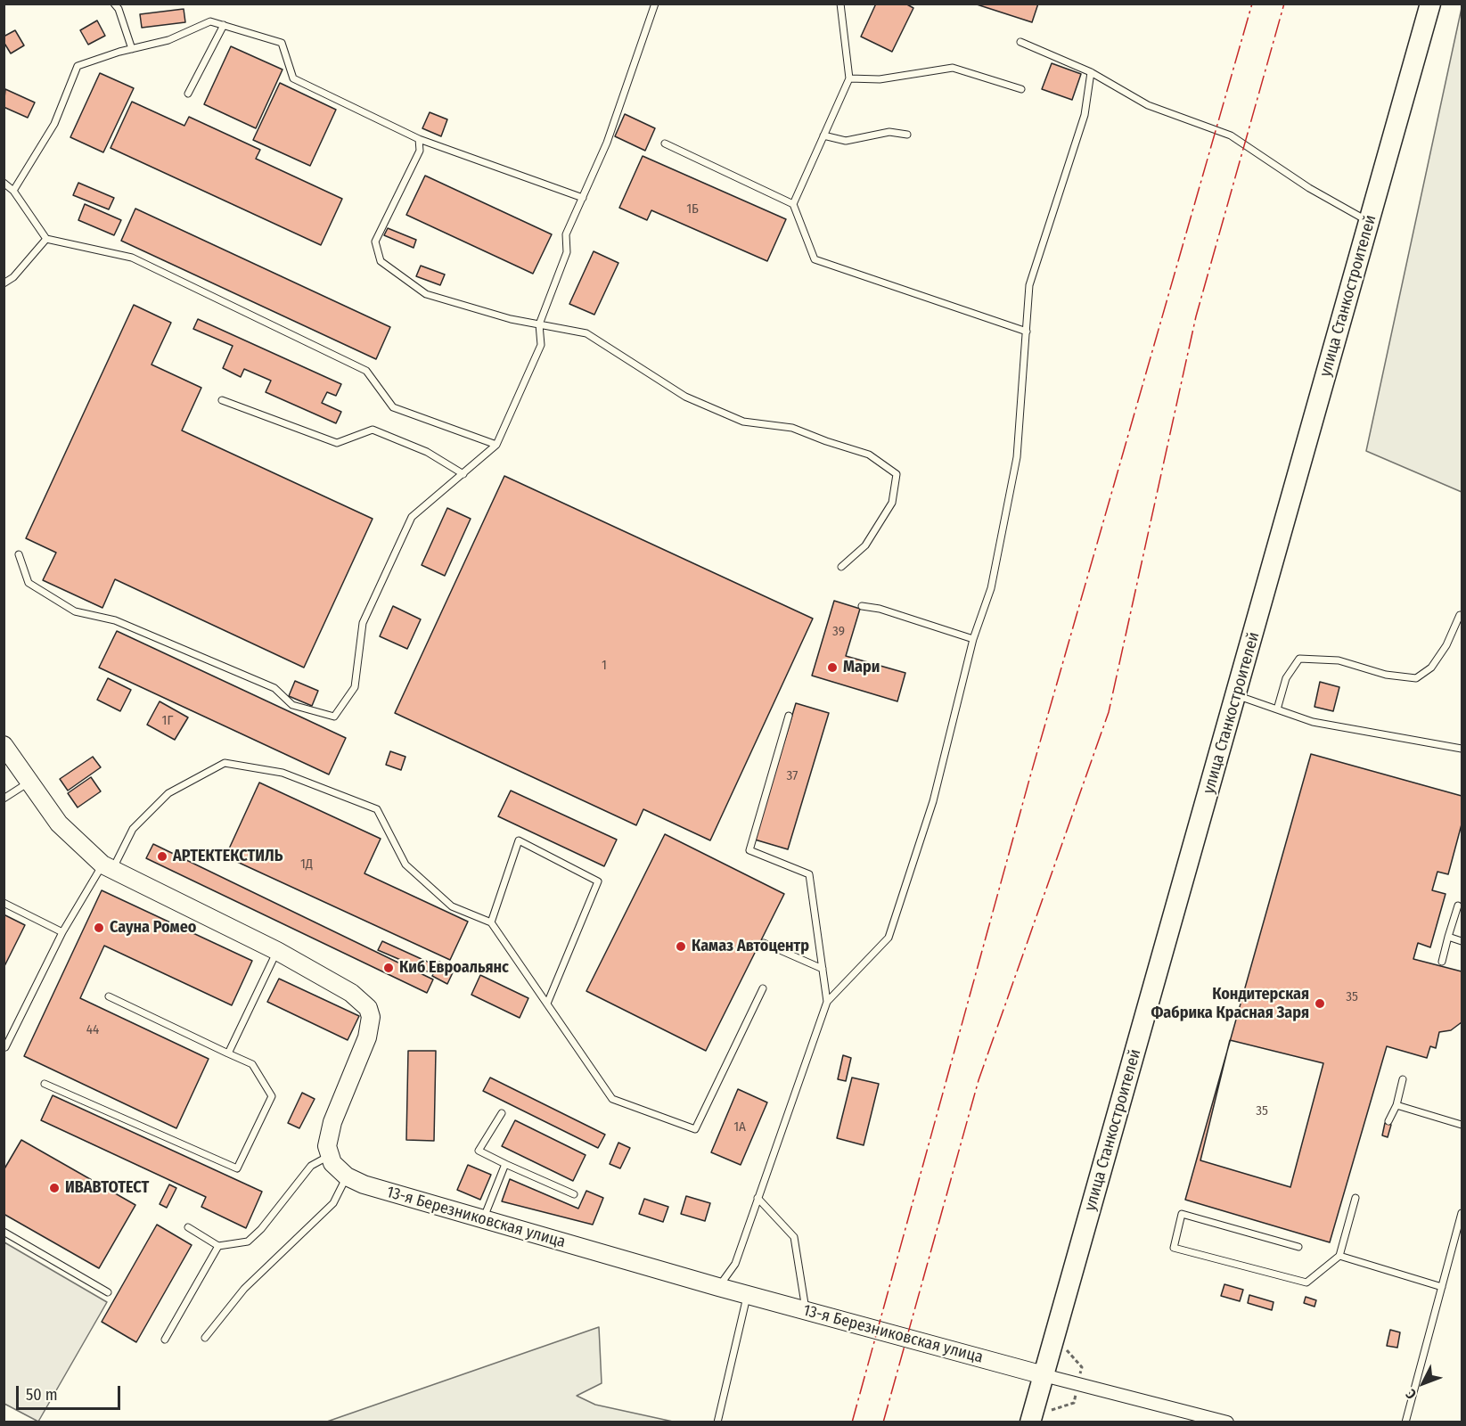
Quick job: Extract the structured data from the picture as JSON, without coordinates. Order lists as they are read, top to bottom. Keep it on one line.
{"streets":{"main road":["улица Станкостроителей"],"street":["13-я Березниковская улица"]},"crossings":[["улица Станкостроителей","13-я Березниковская улица"]],"places":["Мари","АРТЕКТЕКСТИЛЬ","Сауна Ромео","Камаз Автоцентр","Киб Евроальянс","Кондитерская Фабрика Красная Заря","ИВАВТОТЕСТ"],"house_numbers":["1Б","39","1","1Г","37","1Д","35","44","35","1А"],"scale_bar":"50 m","north":"bottom left"}
